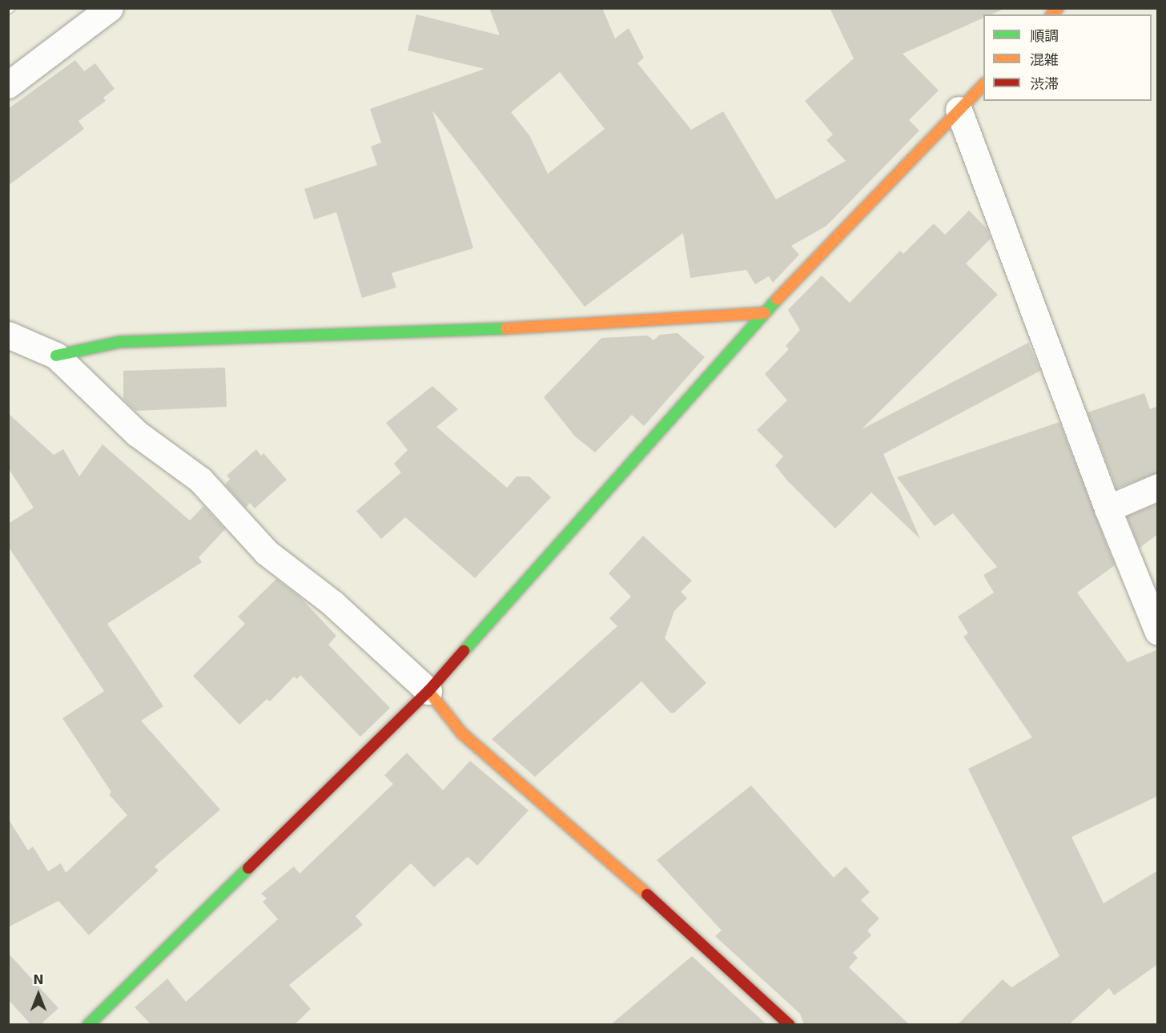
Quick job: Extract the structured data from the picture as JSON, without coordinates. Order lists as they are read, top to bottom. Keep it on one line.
{"legend":["順調","混雑","渋滞"],"north":"top"}
